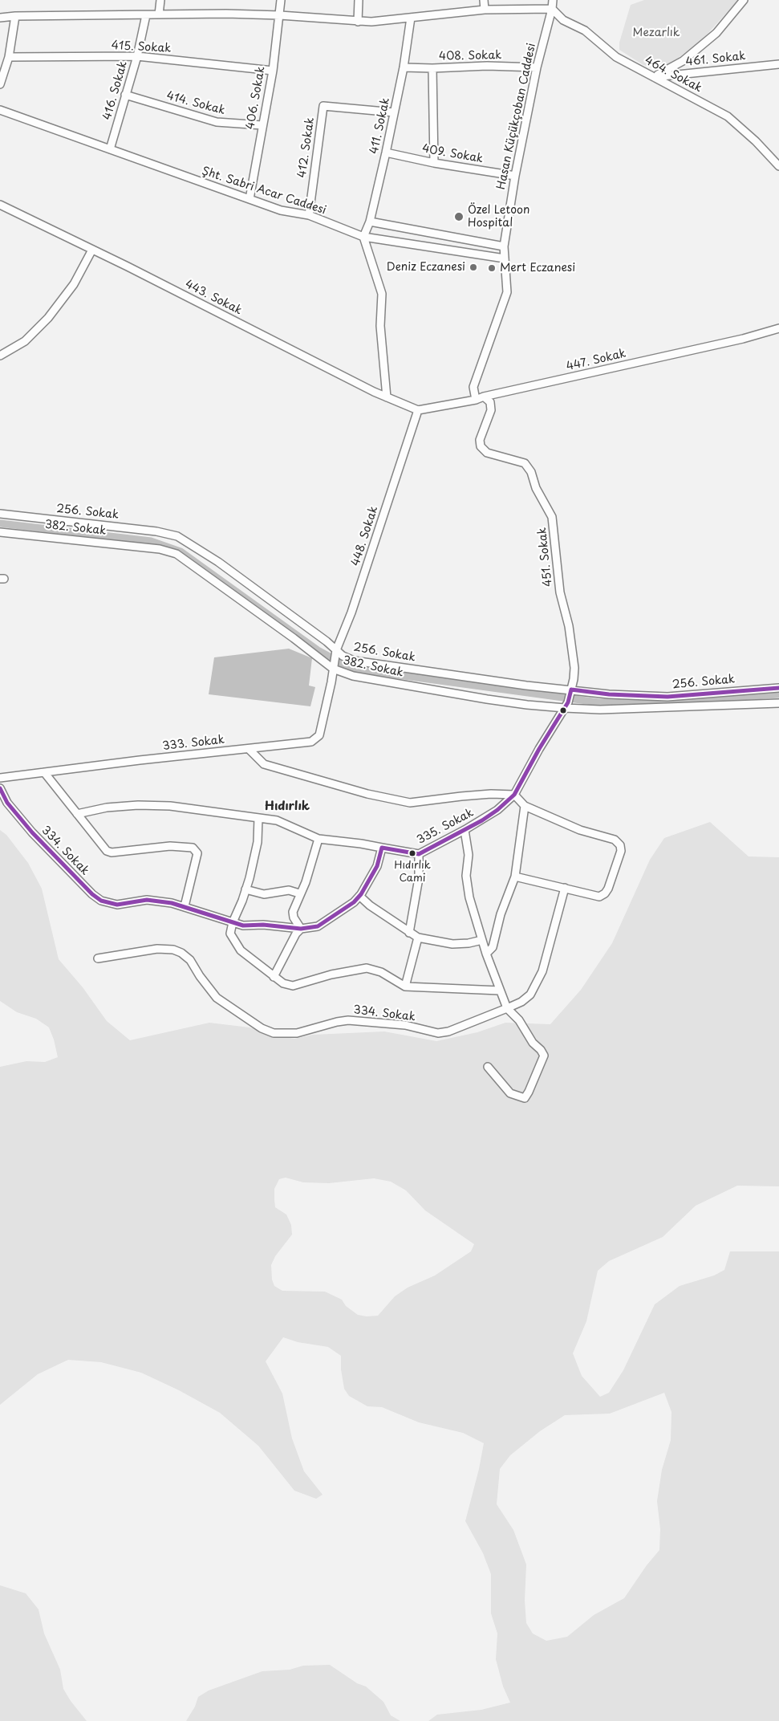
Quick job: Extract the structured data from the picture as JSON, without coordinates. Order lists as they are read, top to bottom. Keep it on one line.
{"streets":{"street":["415. Sokak","408. Sokak","461. Sokak","464. Sokak","416. Sokak","406. Sokak","414. Sokak","Hasan Küçükçoban Caddesi","411. Sokak","412. Sokak","409. Sokak","Şht. Sabri Acar Caddesi","443. Sokak","447. Sokak","256. Sokak","382. Sokak","448. Sokak","451. Sokak","333. Sokak","335. Sokak","334. Sokak"]},"crossings":[["415. Sokak","416. Sokak"],["415. Sokak","406. Sokak"],["408. Sokak","Hasan Küçükçoban Caddesi"],["408. Sokak","411. Sokak"],["461. Sokak","464. Sokak"],["464. Sokak","Hasan Küçükçoban Caddesi"],["416. Sokak","414. Sokak"],["416. Sokak","Şht. Sabri Acar Caddesi"],["406. Sokak","414. Sokak"],["406. Sokak","Şht. Sabri Acar Caddesi"],["Hasan Küçükçoban Caddesi","409. Sokak"],["Hasan Küçükçoban Caddesi","Şht. Sabri Acar Caddesi"],["Hasan Küçükçoban Caddesi","447. Sokak"],["411. Sokak","412. Sokak"],["411. Sokak","409. Sokak"],["411. Sokak","Şht. Sabri Acar Caddesi"],["412. Sokak","Şht. Sabri Acar Caddesi"],["443. Sokak","447. Sokak"],["443. Sokak","448. Sokak"],["447. Sokak","448. Sokak"],["447. Sokak","451. Sokak"],["256. Sokak","448. Sokak"],["256. Sokak","451. Sokak"],["382. Sokak","448. Sokak"],["382. Sokak","451. Sokak"],["382. Sokak","333. Sokak"],["382. Sokak","335. Sokak"],["448. Sokak","333. Sokak"],["451. Sokak","335. Sokak"]],"districts":["Hıdırlık"],"parks":["Mezarlık"],"places":["Özel Letoon Hospital","Deniz Eczanesi","Mert Eczanesi","Hıdırlık Cami"]}
